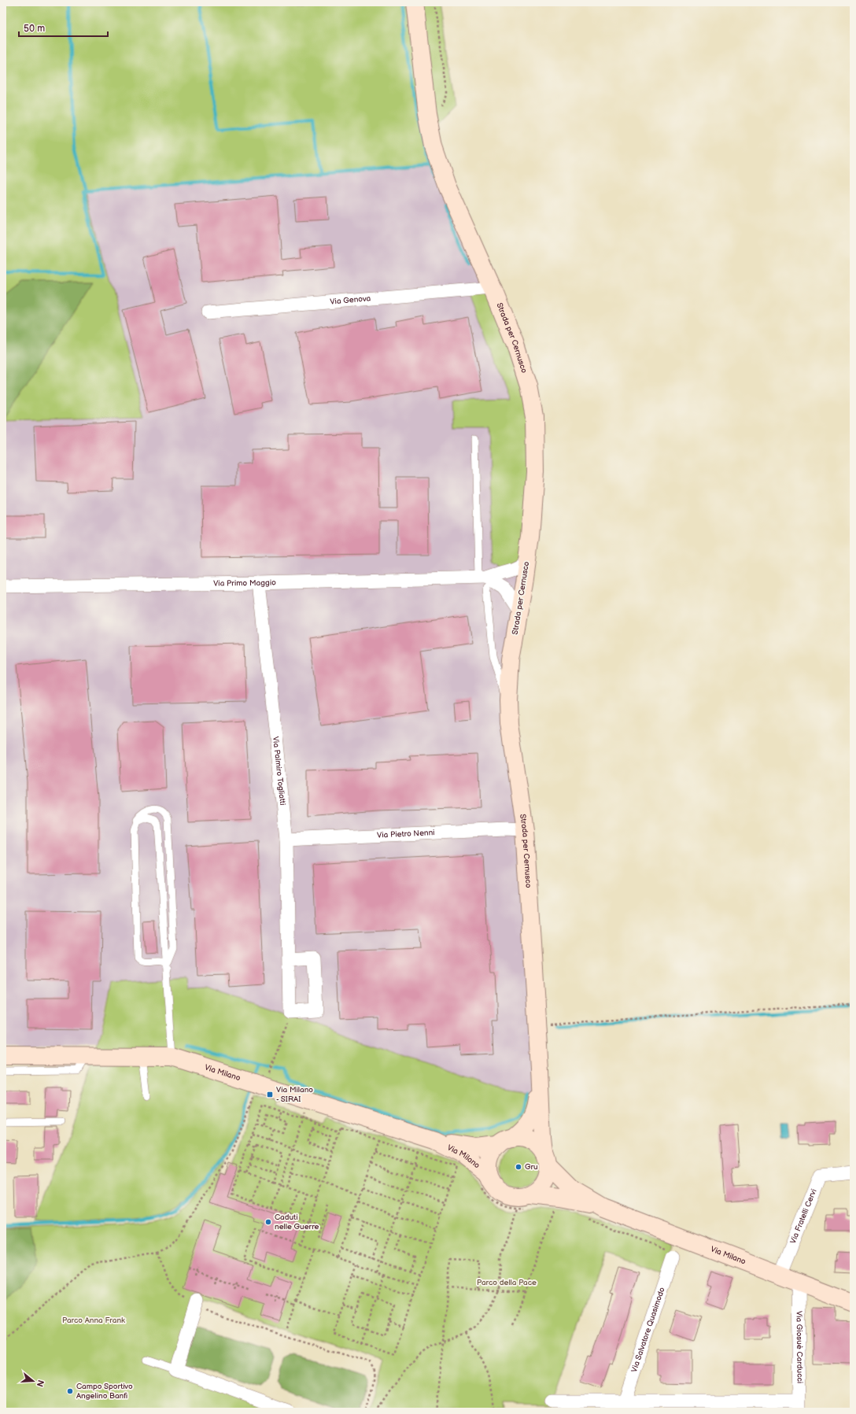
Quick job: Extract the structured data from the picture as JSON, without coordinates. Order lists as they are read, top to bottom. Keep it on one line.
{"streets":{"street":["Via Genova","Strada per Cernusco","Via Primo Maggio","Via Palmiro Togliatti","Via Pietro Nenni","Via Milano","Via Fratelli Cervi","Via Salvatore Quasimodo","Via Giosuè Carducci"]},"crossings":[["Via Genova","Strada per Cernusco"],["Strada per Cernusco","Via Primo Maggio"],["Strada per Cernusco","Via Pietro Nenni"],["Strada per Cernusco","Via Milano"],["Via Primo Maggio","Via Palmiro Togliatti"],["Via Palmiro Togliatti","Via Pietro Nenni"],["Via Milano","Via Fratelli Cervi"],["Via Milano","Via Giosuè Carducci"]],"parks":["Parco della Pace","Parco Anna Frank"],"places":{"transit":["Via Milano - SIRAI"],"other":["Gru","Caduti nelle Guerre","Campo Sportivo Angelino Banfi"]},"scale_bar":"50 m","north":"right"}
